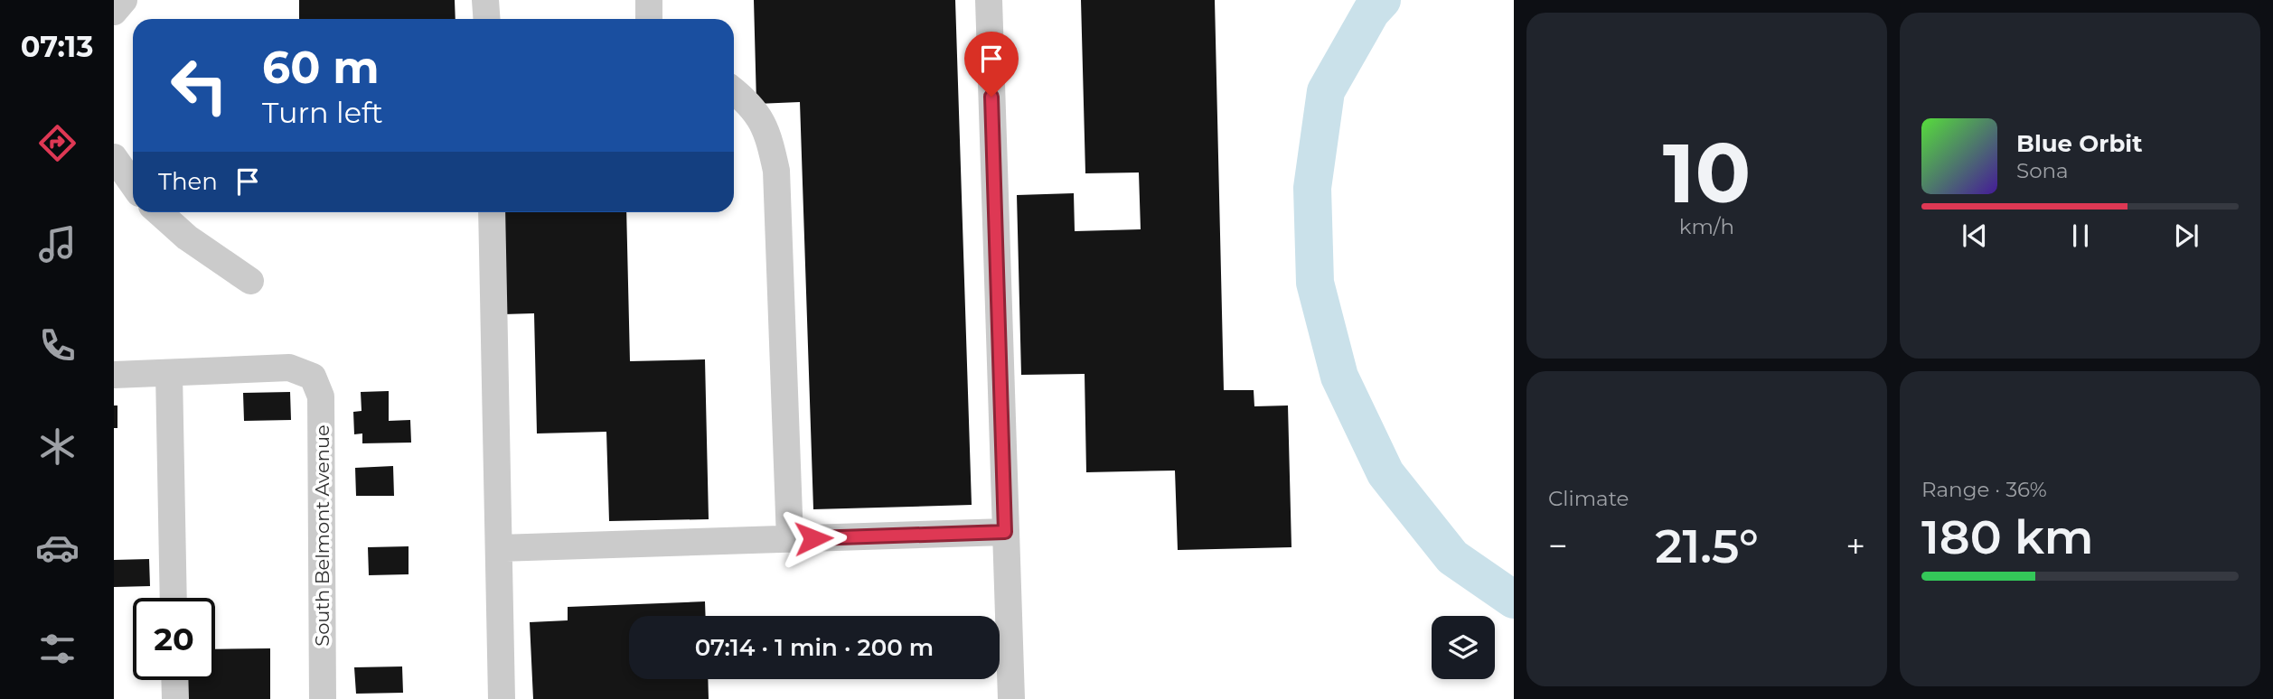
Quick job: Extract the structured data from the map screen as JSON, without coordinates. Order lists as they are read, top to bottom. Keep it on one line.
{"streets":{"street":["South Belmont Avenue"]},"page":{"tabs":"07:13","tile":[["10","km/h"],"Climate",["Range · 36%","180 km"]],"turn":["60 m","Turn left"],"song":["Blue Orbit","Sona"],"then":"Then","heat":["−","21.5°","+"],"limit":"20","trip":"07:14 · 1 min · 200 m"}}
